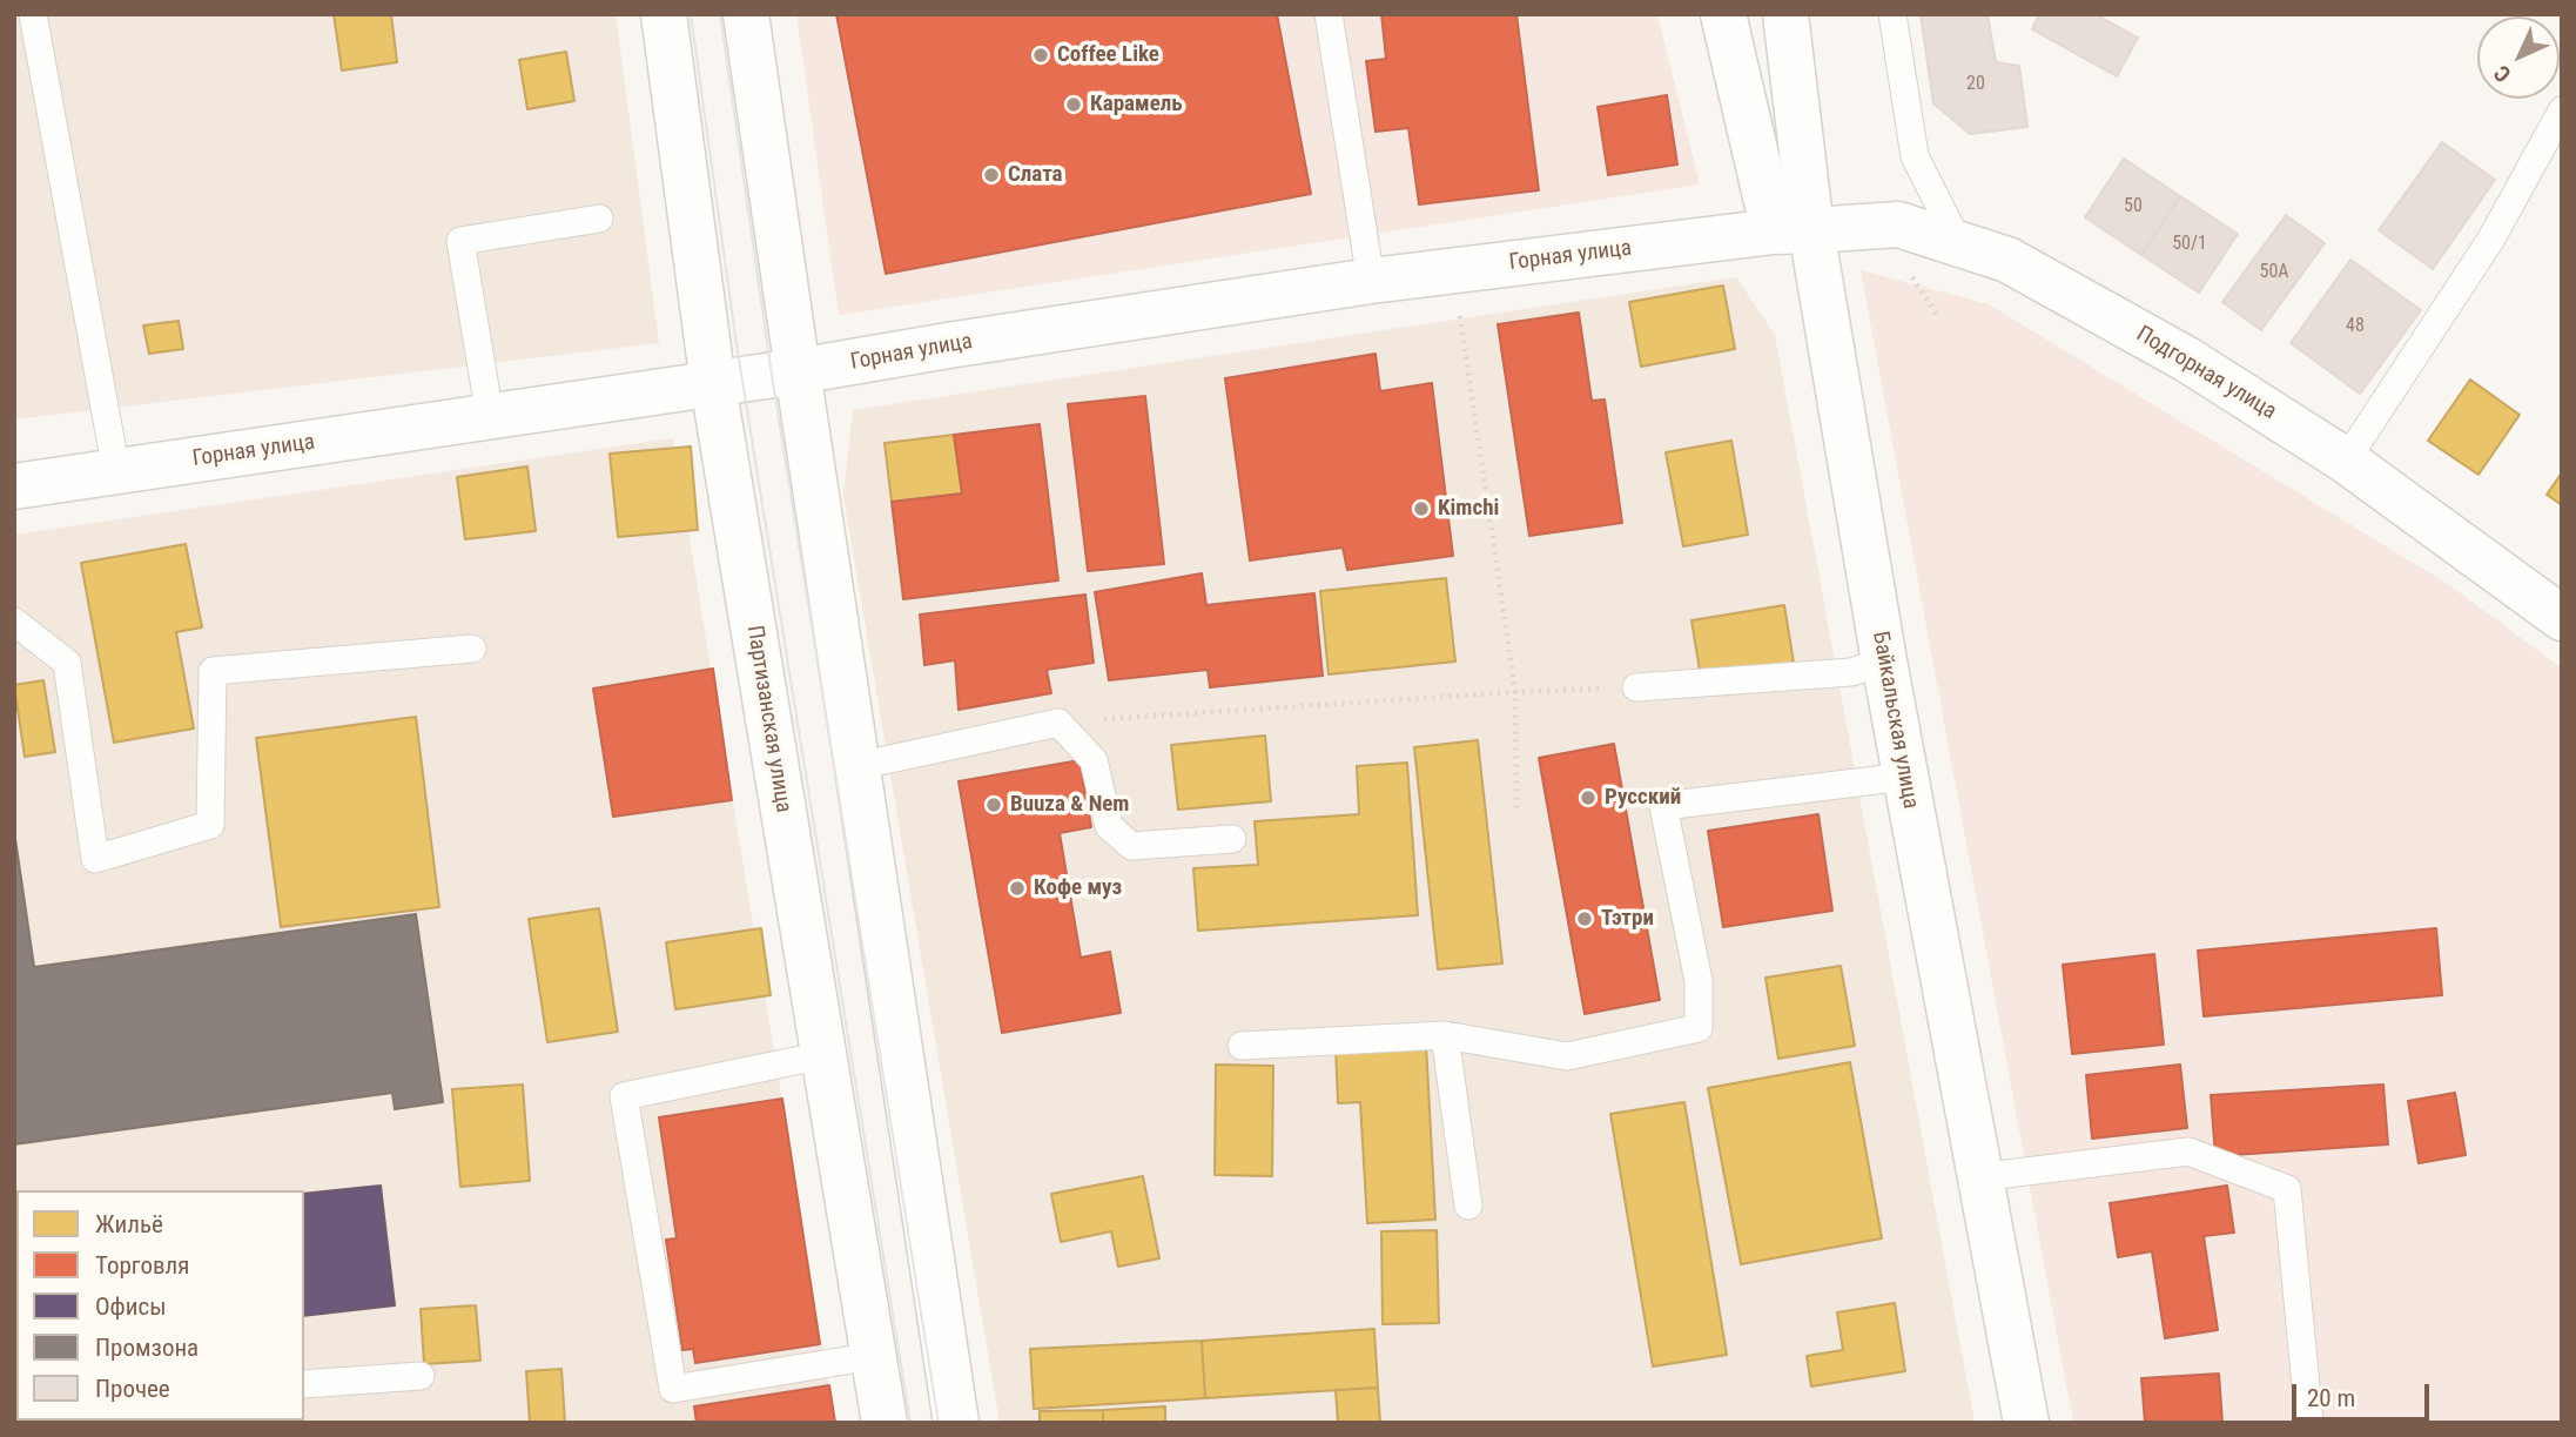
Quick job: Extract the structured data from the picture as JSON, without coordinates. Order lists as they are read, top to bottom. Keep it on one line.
{"streets":{"street":["Горная улица","Подгорная улица","Партизанская улица","Байкальская улица"]},"crossings":[["Горная улица","Подгорная улица"],["Горная улица","Партизанская улица"],["Горная улица","Байкальская улица"],["Подгорная улица","Байкальская улица"]],"places":["Coffee Like","Карамель","Слата","Kimchi","Русский","Buuza & Nem","Кофе муз","Тэтри"],"house_numbers":["20","50","50/1","50А","48"],"legend":["Жильё","Торговля","Офисы","Промзона","Прочее"],"scale_bar":"20 m","north":"bottom left"}
